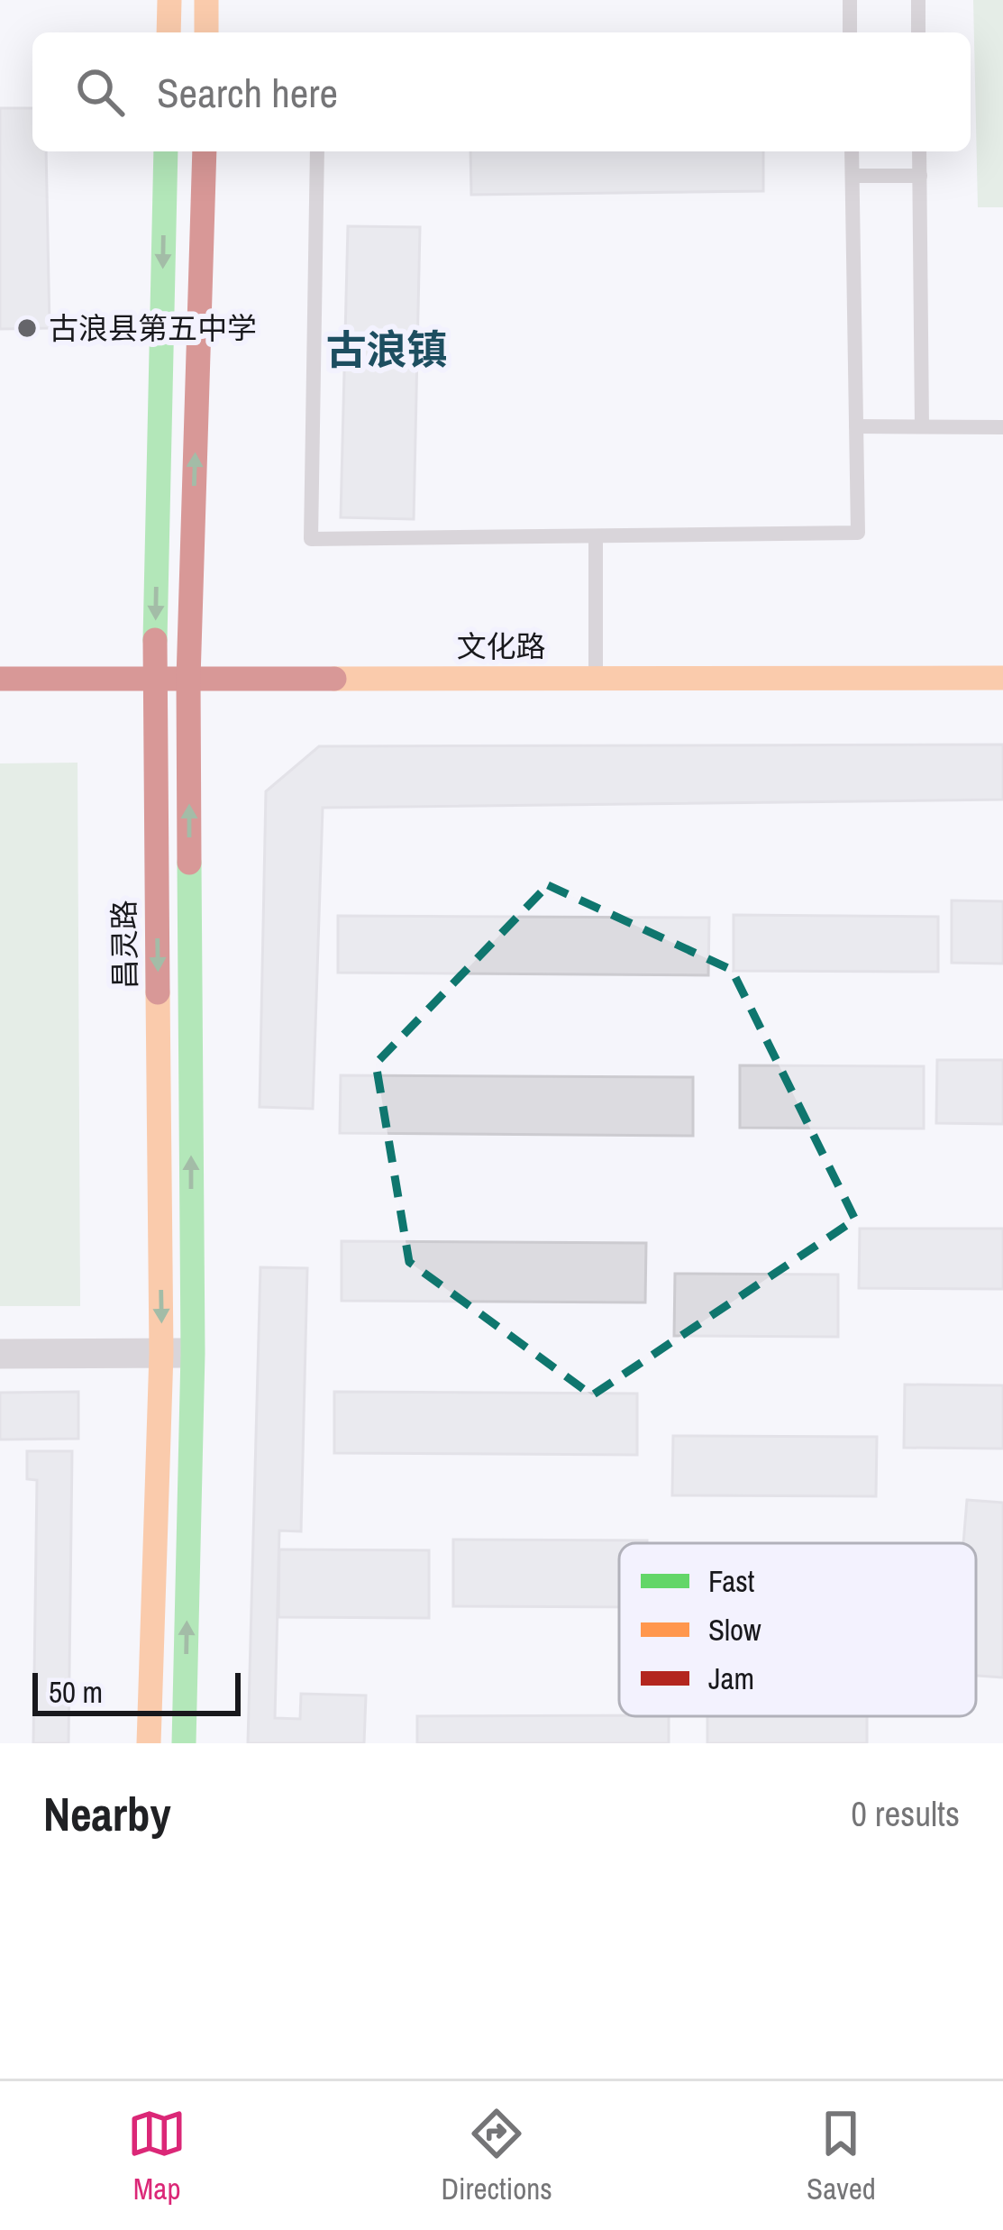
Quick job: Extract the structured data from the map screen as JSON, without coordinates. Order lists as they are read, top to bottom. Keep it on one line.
{"streets":{"main road":["文化路","昌灵路"]},"crossings":[["文化路","昌灵路"]],"districts":["古浪镇"],"places":["古浪县第五中学"],"legend":["Fast","Slow","Jam"],"scale_bar":"50 m","page":{"search":"Search here","scale":"50 m","heading":["Nearby","0 results"],"nav":["Map","Directions","Saved"]}}
